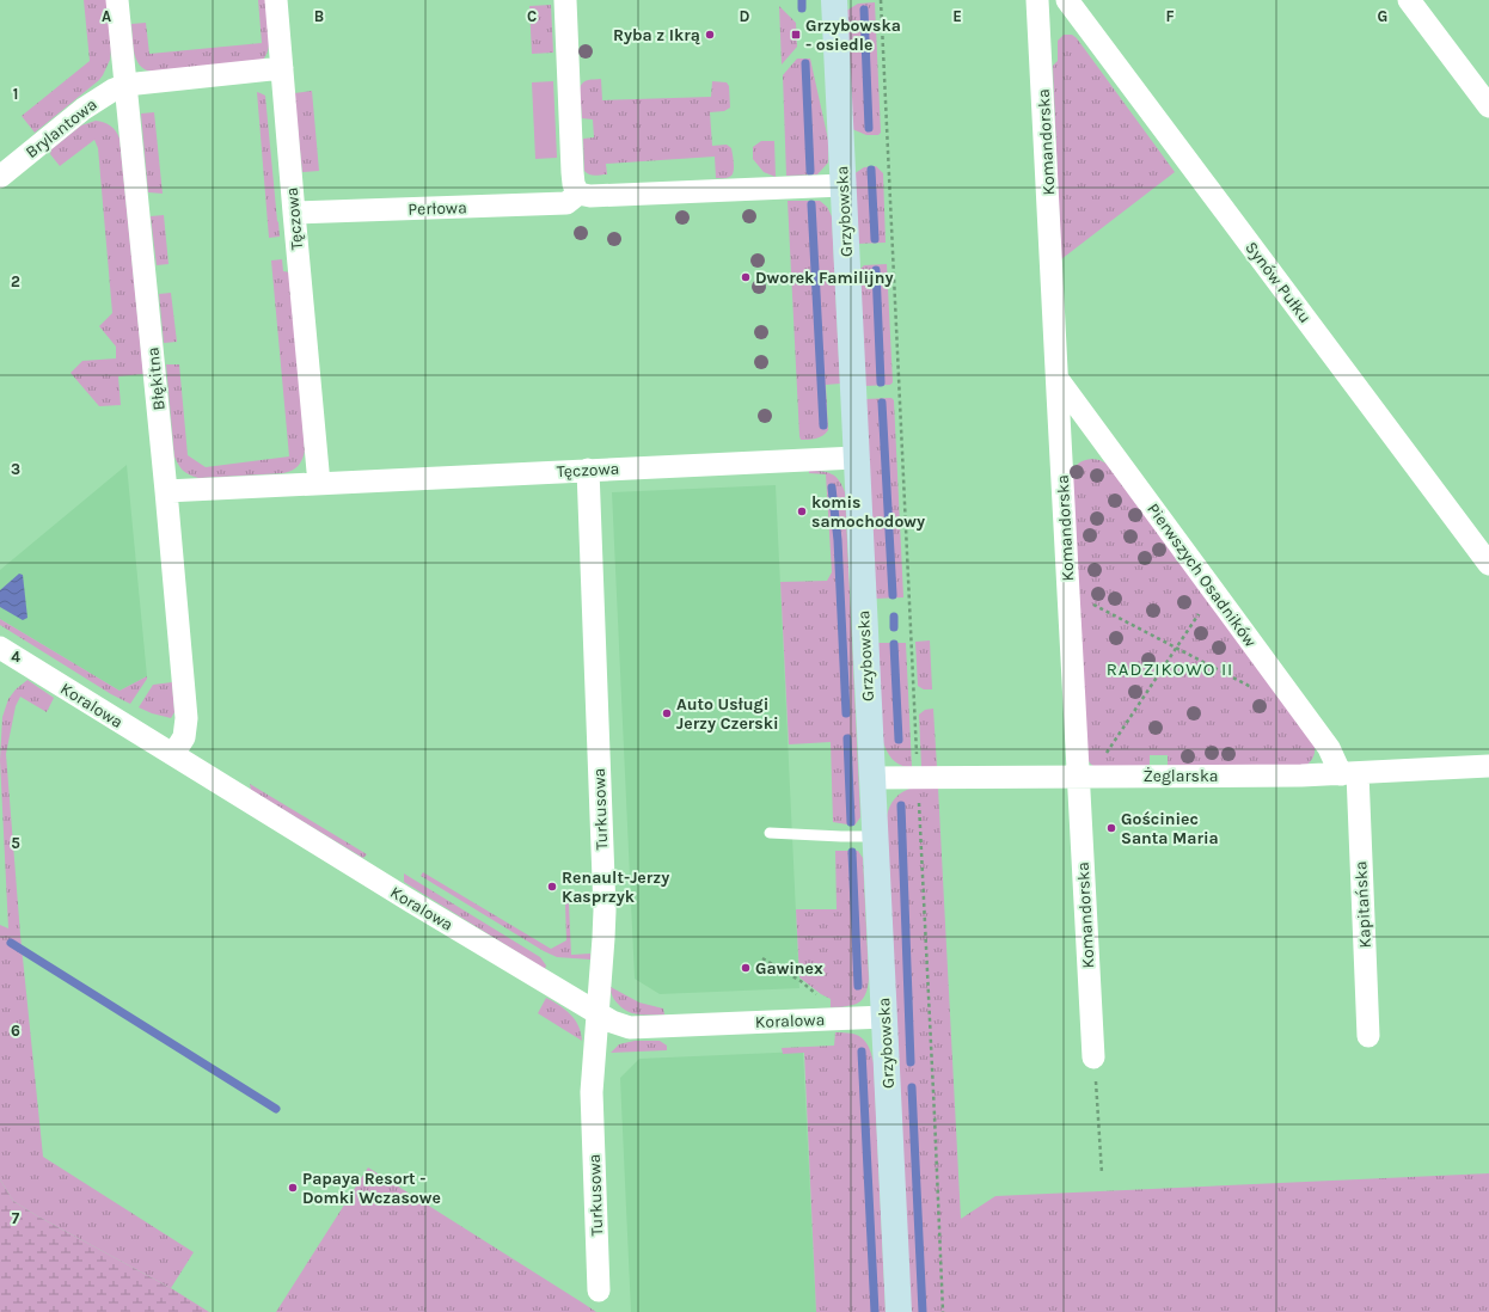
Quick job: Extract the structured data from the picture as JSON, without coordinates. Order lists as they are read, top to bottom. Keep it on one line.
{"streets":{"street":["Brylantowa","Komandorska","Perłowa","Grzybowska","Tęczowa","Synów Pułku","Błękitna","Pierwszych Osadników","Koralowa","Żeglarska","Turkusowa","Kapitańska"]},"crossings":[["Brylantowa","Błękitna"],["Komandorska","Pierwszych Osadników"],["Komandorska","Żeglarska"],["Perłowa","Tęczowa"],["Grzybowska","Tęczowa"],["Grzybowska","Koralowa"],["Grzybowska","Żeglarska"],["Tęczowa","Błękitna"],["Tęczowa","Turkusowa"],["Błękitna","Koralowa"],["Pierwszych Osadników","Żeglarska"],["Pierwszych Osadników","Kapitańska"],["Koralowa","Turkusowa"],["Żeglarska","Kapitańska"]],"districts":["RADZIKOWO II"],"places":{"other":["Ryba z Ikrą","Dworek Familijny","komis samochodowy","Auto Usługi Jerzy Czerski","Gościniec Santa Maria","Renault-Jerzy Kasprzyk","Gawinex","Papaya Resort - Domki Wczasowe"],"transit":["Grzybowska - osiedle"]},"grid":{"columns":["A","B","C","D","E","F","G"],"rows":["1","2","3","4","5","6","7"]}}
